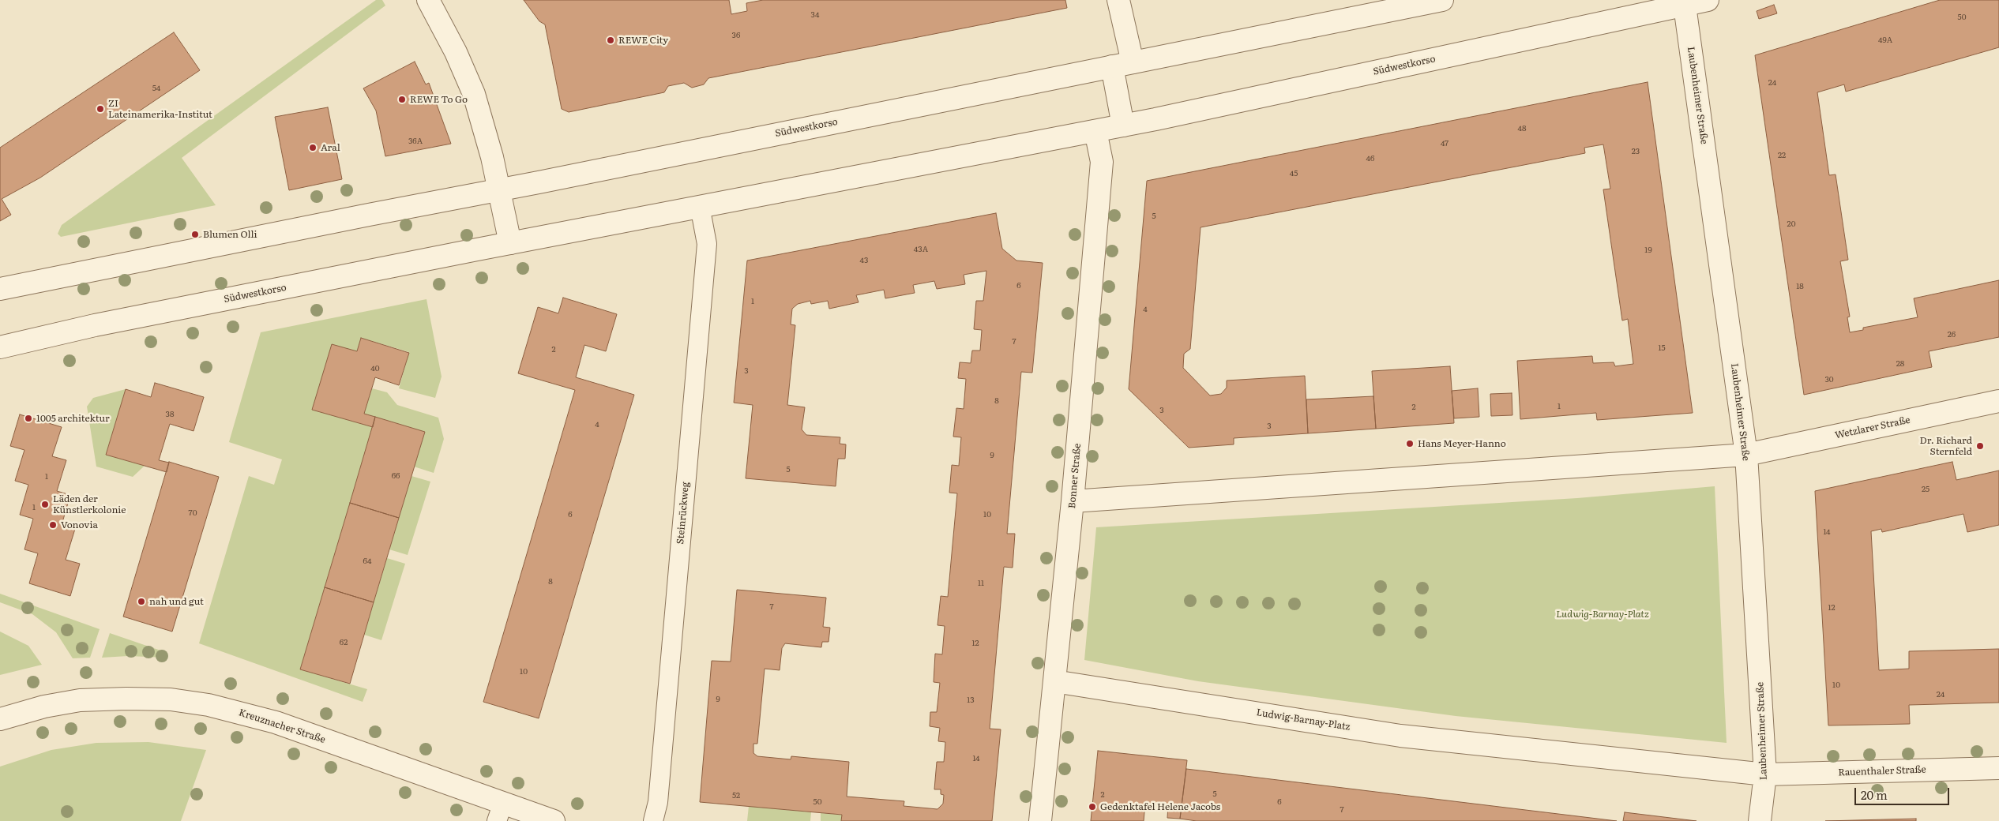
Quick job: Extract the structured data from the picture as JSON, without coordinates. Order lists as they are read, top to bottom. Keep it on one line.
{"streets":{"street":["Südwestkorso","Laubenheimer Straße","Wetzlarer Straße","Bonner Straße","Ludwig-Barnay-Platz","Kreuznacher Straße","Rauenthaler Straße"],"lane":["Steinrückweg"]},"crossings":[["Südwestkorso","Laubenheimer Straße"],["Südwestkorso","Bonner Straße"],["Südwestkorso","Steinrückweg"],["Laubenheimer Straße","Wetzlarer Straße"],["Laubenheimer Straße","Ludwig-Barnay-Platz"],["Laubenheimer Straße","Rauenthaler Straße"],["Bonner Straße","Ludwig-Barnay-Platz"],["Ludwig-Barnay-Platz","Rauenthaler Straße"]],"parks":["Ludwig-Barnay-Platz"],"places":["REWE City","REWE To Go","ZI Lateinamerika-Institut","Aral","Blumen Olli","1005 architektur","Hans Meyer-Hanno","Dr. Richard Sternfeld","Läden der Künstlerkolonie","Vonovia","nah und gut","Gedenktafel Helene Jacobs"],"house_numbers":["34","50","36","49A","24","54","48","36A","47","23","22","46","45","5","20","43A","19","43","6","18","1","4","26","7","15","2","28","40","3","30","8","1","2","3","38","4","3","9","5","66","1","25","1","70","6","10","14","64","8","11","7","12","62","12","10","10","24","9","13","14","5","2","52","50","6","7"],"scale_bar":"20 m"}
